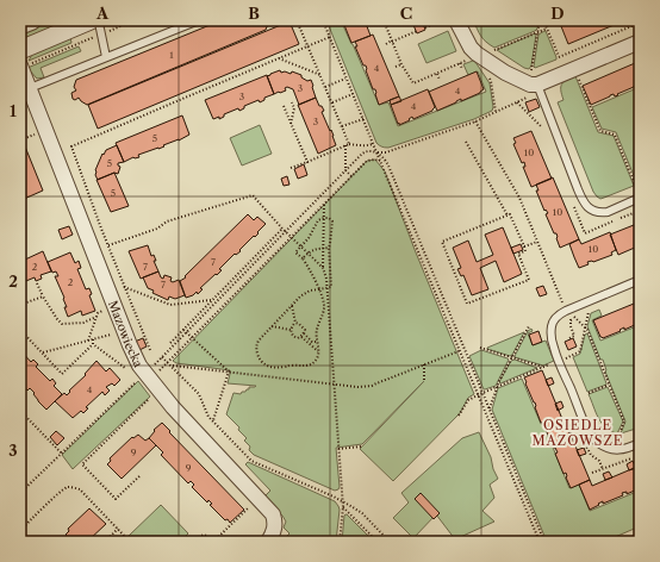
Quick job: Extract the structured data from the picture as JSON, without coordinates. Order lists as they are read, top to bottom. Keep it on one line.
{"streets":{"street":["Mazowiecka"]},"districts":["OSIEDLE MAZOWSZE"],"house_numbers":["1","4","3","4","3","4","3","5","10","5","5","10","10","7","2","7","2","7","4","9","9"],"grid":{"columns":["A","B","C","D"],"rows":["1","2","3"]}}
